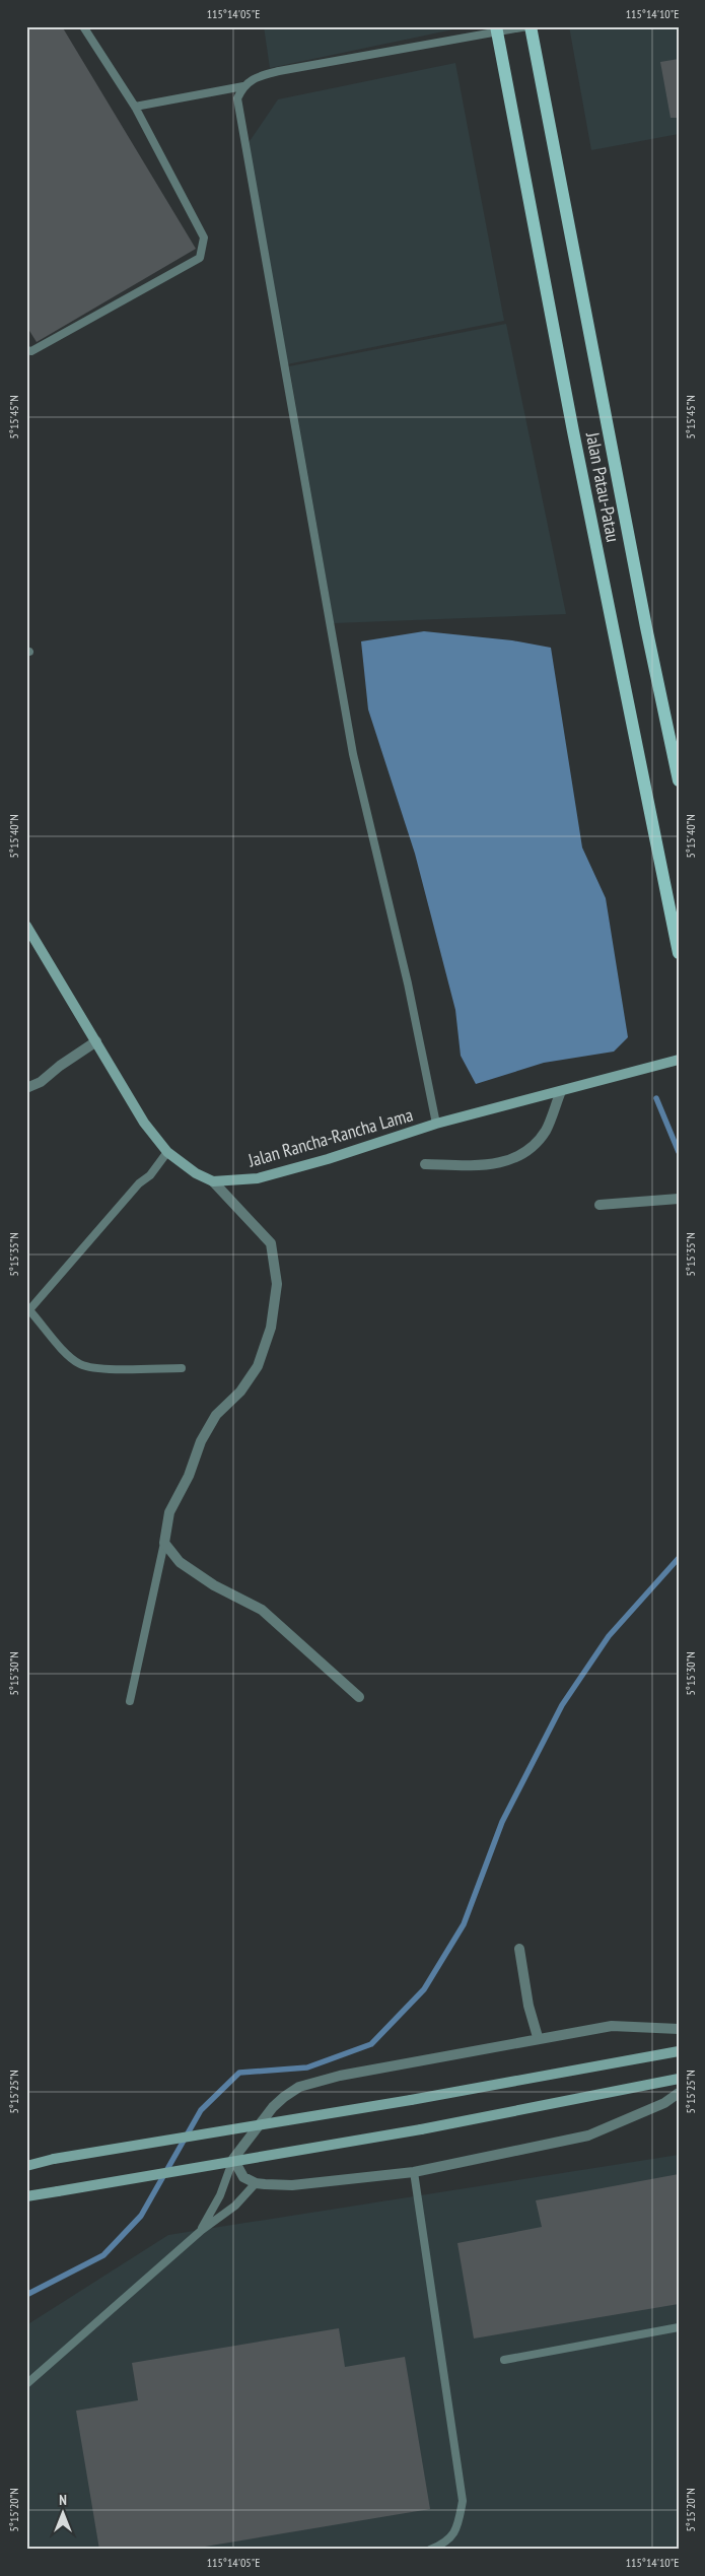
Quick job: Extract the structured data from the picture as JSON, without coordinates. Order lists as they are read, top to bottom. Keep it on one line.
{"streets":{"main road":["Jalan Patau-Patau"],"street":["Jalan Rancha-Rancha Lama"]},"north":"top","coordinates":["115°14'05\"E","115°14'10\"E","5°15'45\"N","5°15'40\"N","5°15'35\"N","5°15'30\"N","5°15'25\"N","5°15'20\"N"]}
